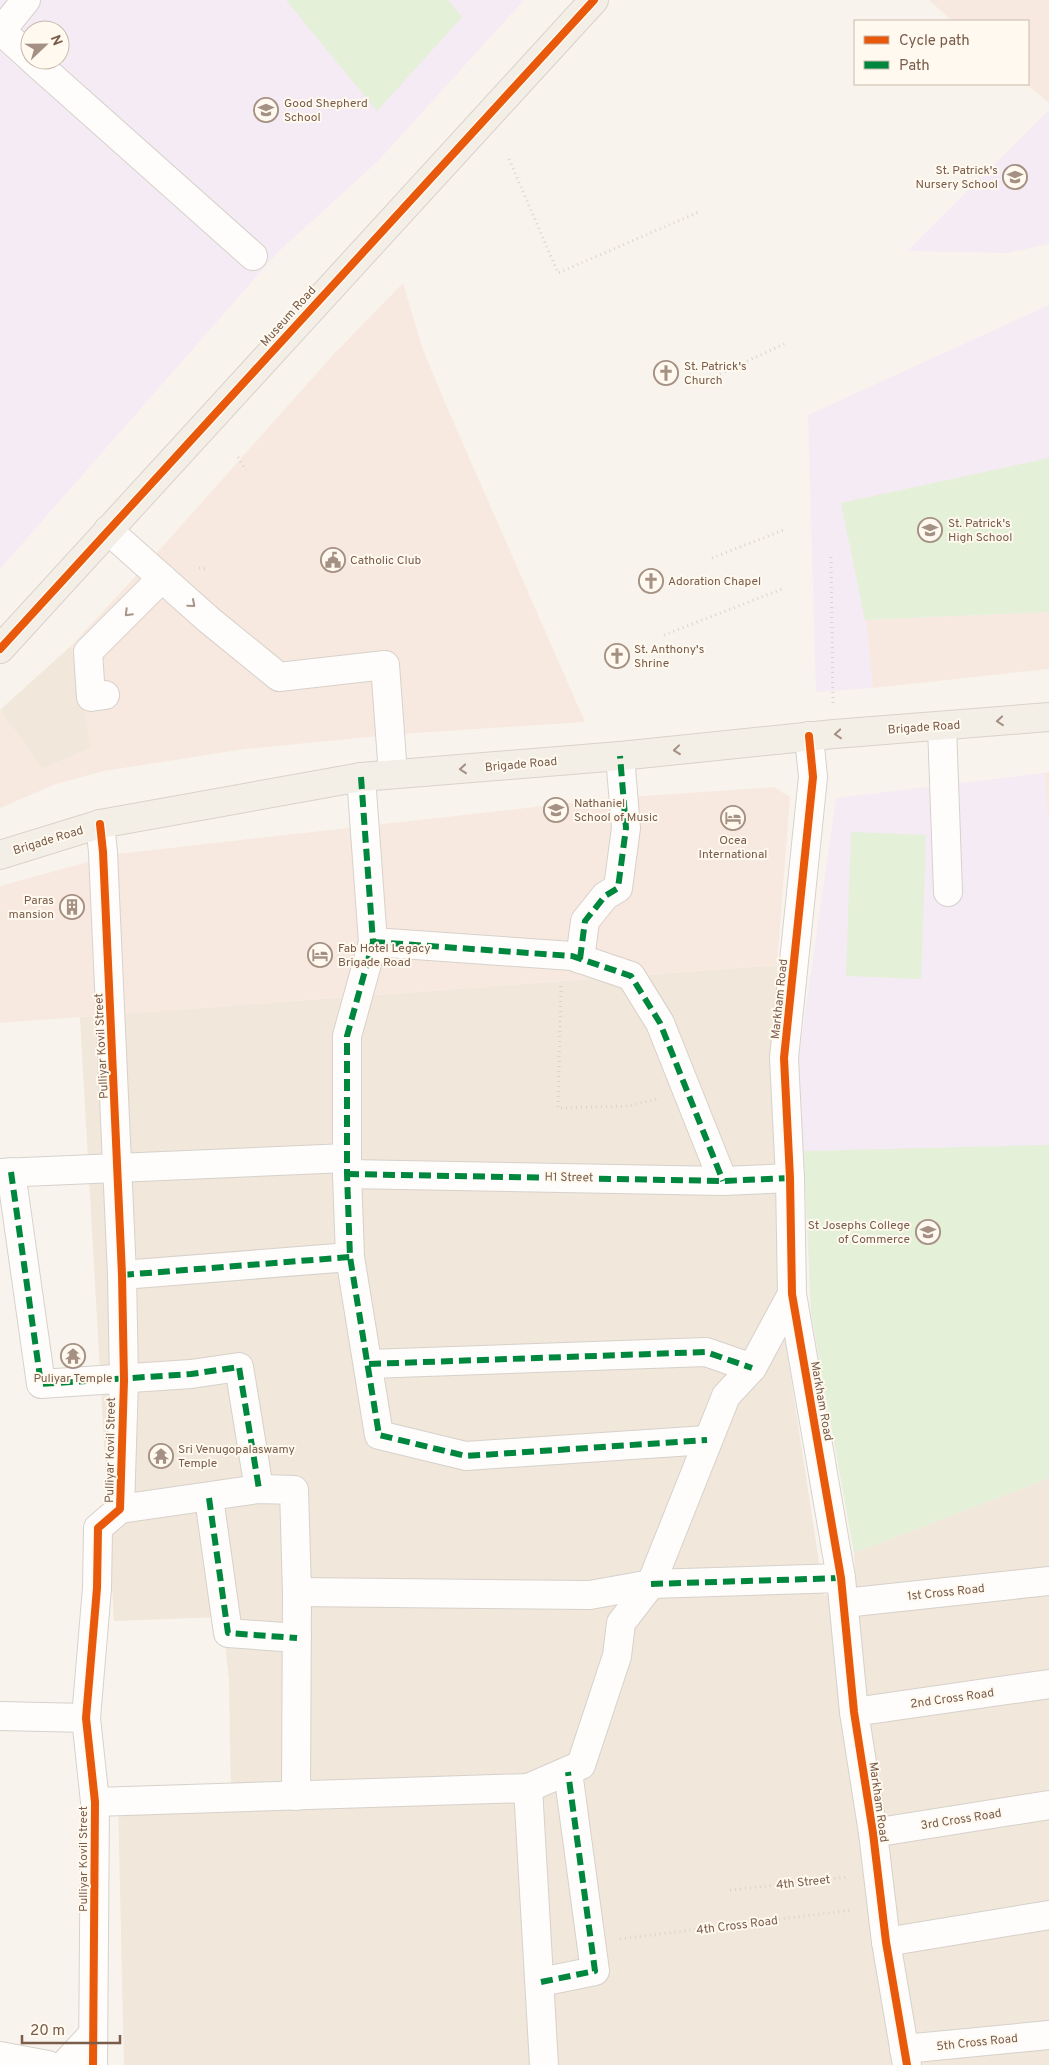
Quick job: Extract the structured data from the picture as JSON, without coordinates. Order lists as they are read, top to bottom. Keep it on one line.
{"streets":{"main road":["Museum Road","Brigade Road"],"street":["Markham Road","Pulliyar Kovil Street","H1 Street","1st Cross Road","2nd Cross Road","3rd Cross Road","5th Cross Road"],"path":["4th Street","4th Cross Road"]},"crossings":[["Brigade Road","Markham Road"],["Brigade Road","Pulliyar Kovil Street"],["Markham Road","H1 Street"],["Markham Road","1st Cross Road"],["Markham Road","2nd Cross Road"],["Markham Road","3rd Cross Road"],["Markham Road","4th Street"],["Markham Road","4th Cross Road"],["Markham Road","5th Cross Road"],["Pulliyar Kovil Street","H1 Street"]],"one_way":["Brigade Road"],"places":{"school or university":["Good Shepherd School","St. Patrick's Nursery School","St. Patrick's High School","Nathaniel School of Music","St Josephs College of Commerce"],"church":["St. Patrick's Church","Adoration Chapel","St. Anthony's Shrine"],"public building":["Catholic Club"],"hotel":["Ocea International","Fab Hotel Legacy Brigade Road"],"building":["Paras mansion"],"temple":["Puliyar Temple","Sri Venugopalaswamy Temple"]},"legend":["Cycle path","Path"],"scale_bar":"20 m","north":"right"}
